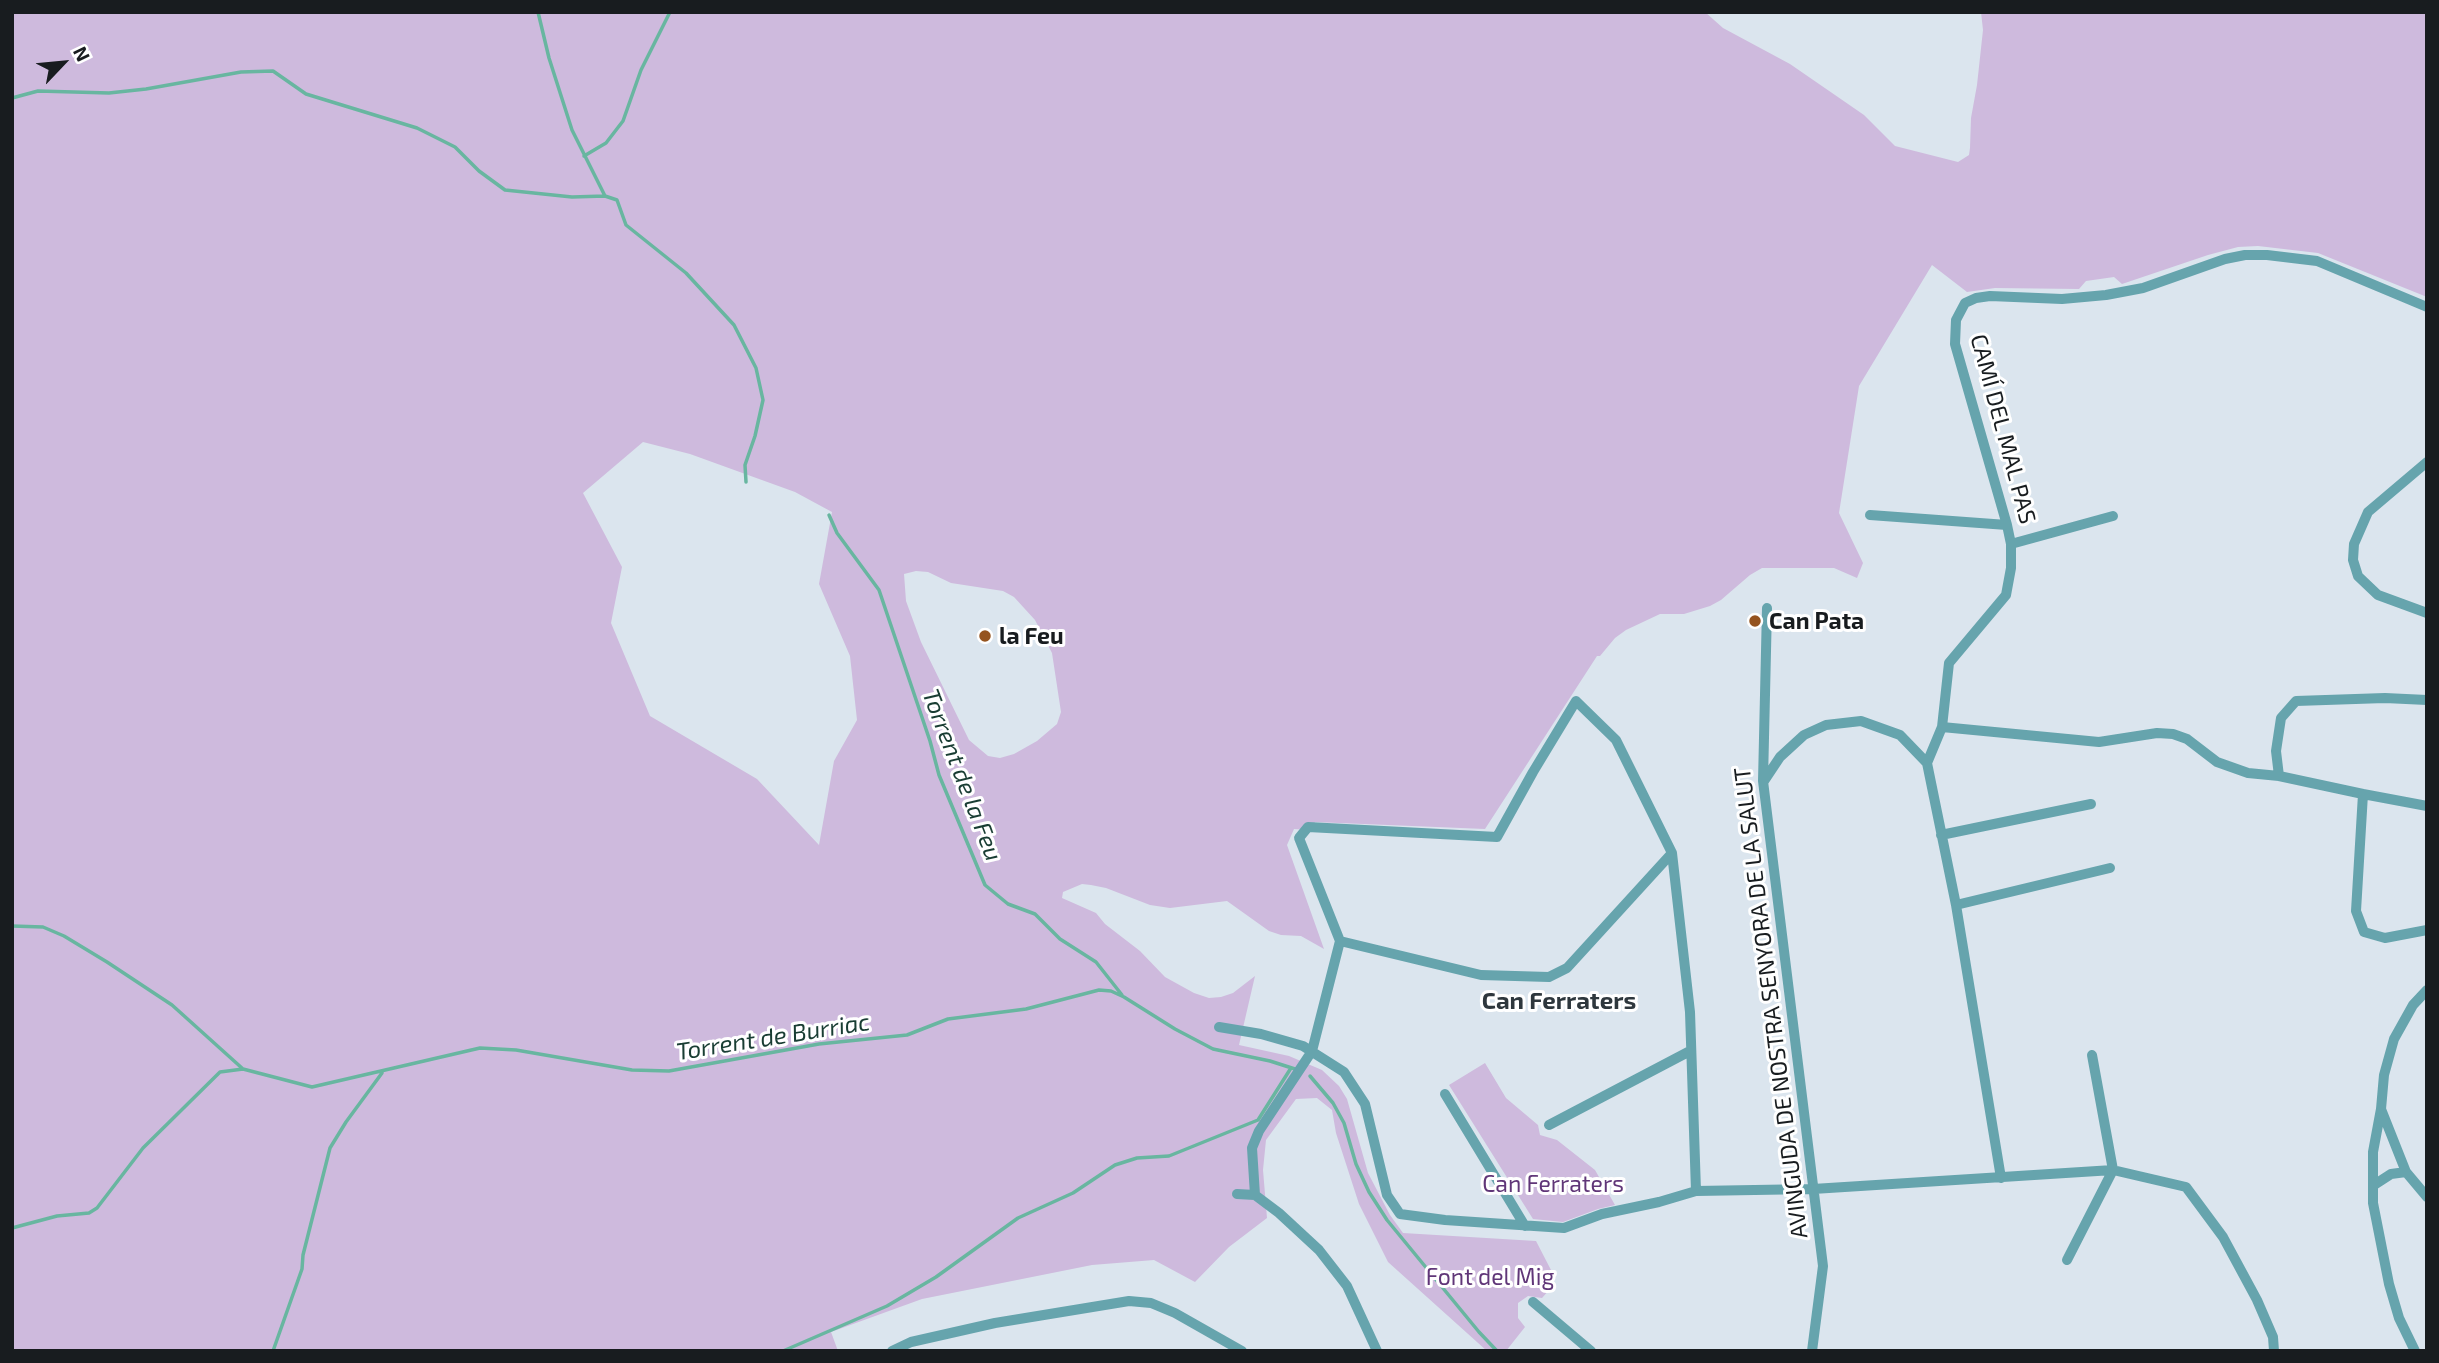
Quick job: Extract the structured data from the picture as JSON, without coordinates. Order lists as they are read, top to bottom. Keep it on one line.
{"streets":{"street":["CAMÍ DEL MAL PAS","AVINGUDA DE NOSTRA SENYORA DE LA SALUT"]},"districts":["Can Ferraters"],"water":["Torrent de la Feu","Torrent de Burriac"],"parks":["Can Ferraters","Font del Mig"],"places":["Can Pata","la Feu"],"north":"top right"}
